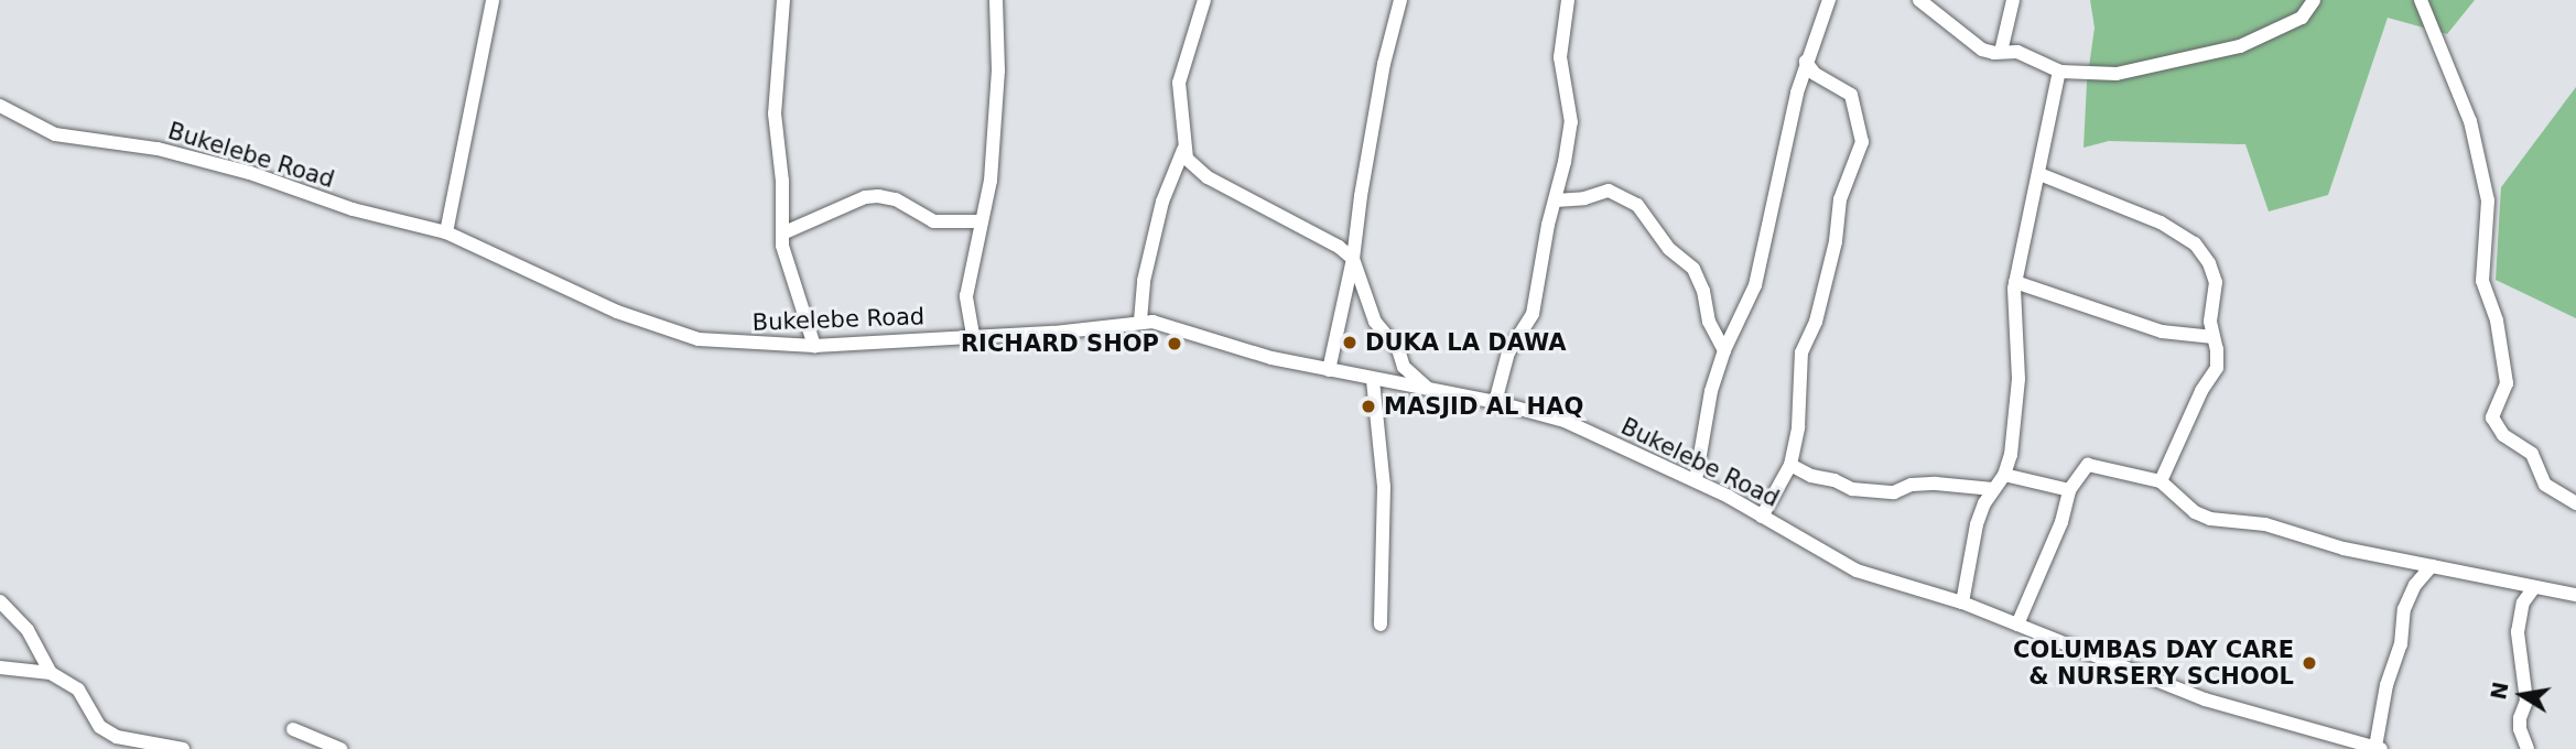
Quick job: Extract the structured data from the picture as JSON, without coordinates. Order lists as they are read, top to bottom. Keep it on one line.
{"streets":{"street":["Bukelebe Road"]},"places":["DUKA LA DAWA","RICHARD SHOP","MASJID AL HAQ","COLUMBAS DAY CARE & NURSERY SCHOOL"],"north":"left"}
